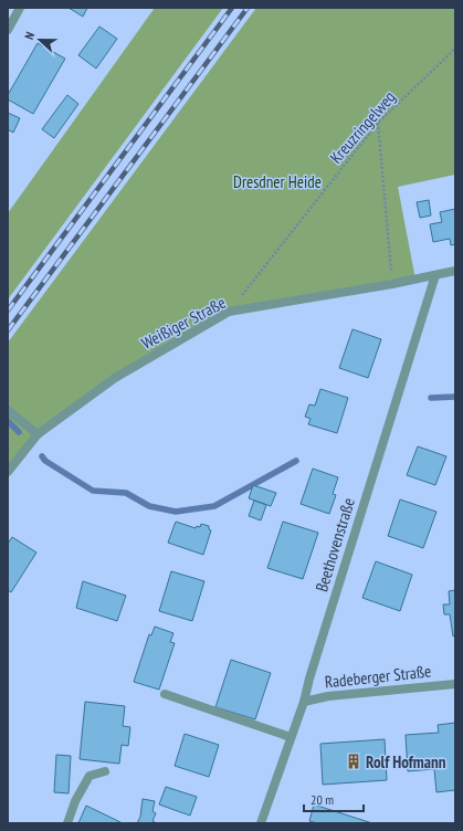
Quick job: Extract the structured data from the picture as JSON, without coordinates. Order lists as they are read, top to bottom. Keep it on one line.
{"streets":{"street":["Weißiger Straße","Beethovenstraße","Radeberger Straße"],"path":["Kreuzringelweg"]},"crossings":[["Kreuzringelweg","Weißiger Straße"],["Weißiger Straße","Beethovenstraße"],["Beethovenstraße","Radeberger Straße"]],"parks":["Dresdner Heide"],"places":{"building":["Rolf Hofmann"]},"scale_bar":"20 m","north":"left"}
